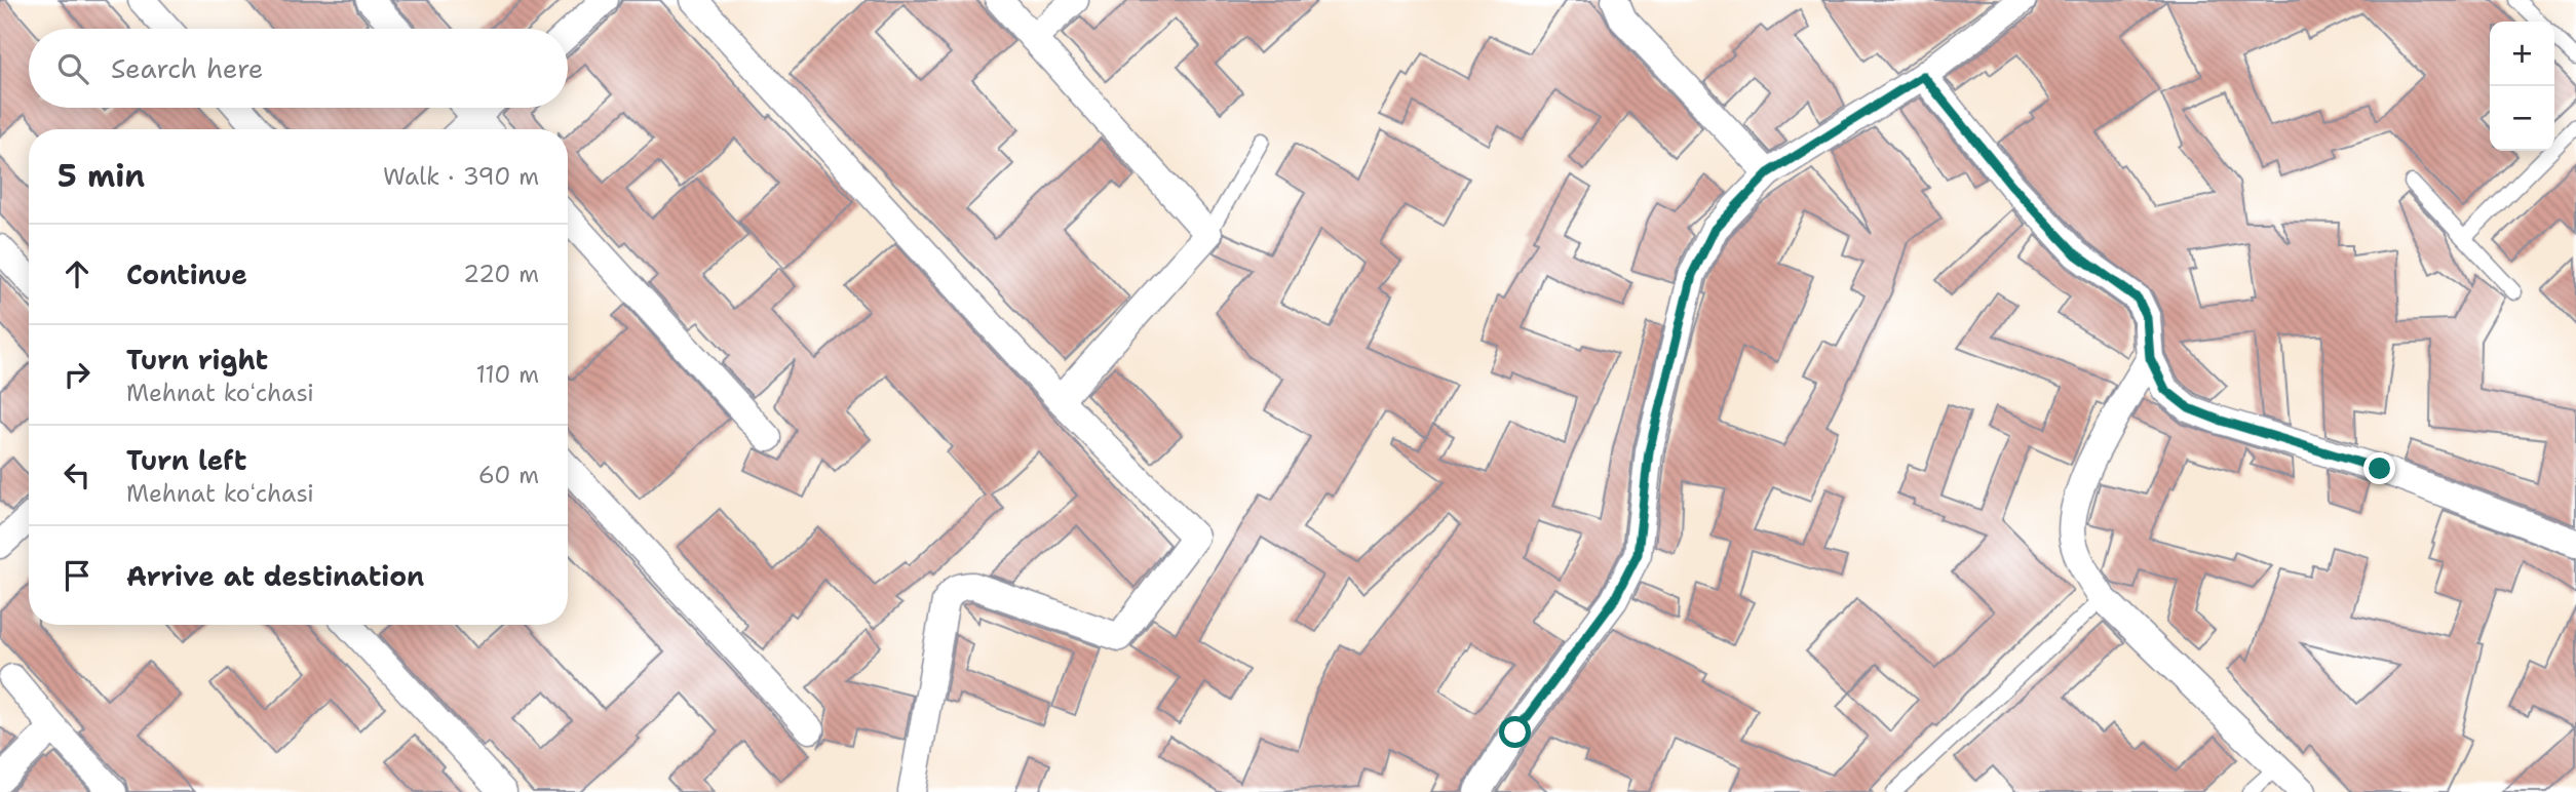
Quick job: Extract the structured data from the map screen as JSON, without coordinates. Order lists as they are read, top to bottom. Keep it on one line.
{"page":{"map_buttons":["+","−"],"search":"Search here","heading":["5 min","Walk · 390 m"],"list":[["Continue","220 m"],["Turn right","Mehnat koʻchasi","110 m"],["Turn left","Mehnat koʻchasi","60 m"],"Arrive at destination"]}}
